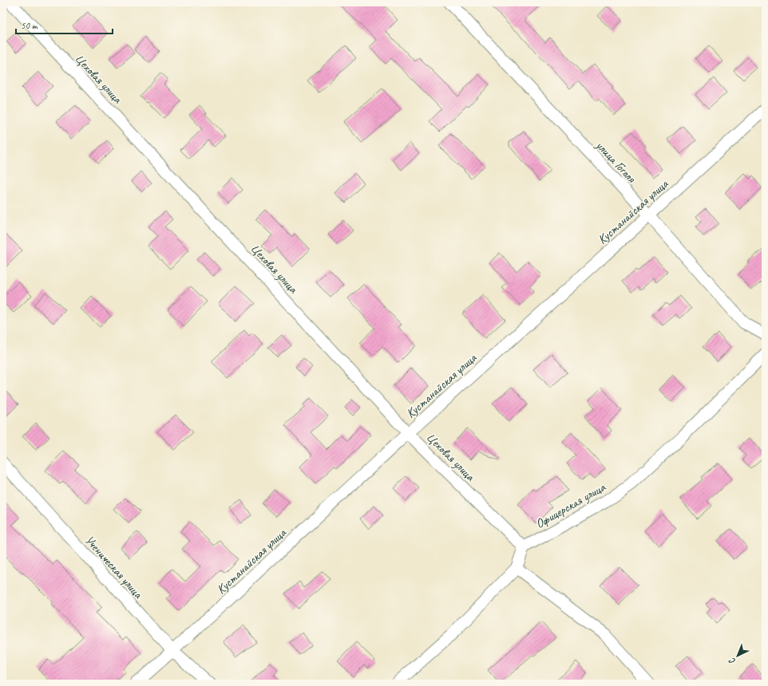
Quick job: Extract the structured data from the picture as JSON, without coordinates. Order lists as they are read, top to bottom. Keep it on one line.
{"streets":{"street":["Цеховая улица","улица Гоголя","Кустанайская улица","Офицерская улица","Ученическая улица"]},"crossings":[["Цеховая улица","Кустанайская улица"],["Цеховая улица","Офицерская улица"],["улица Гоголя","Кустанайская улица"],["Кустанайская улица","Ученическая улица"]],"scale_bar":"50 m","north":"bottom left"}
